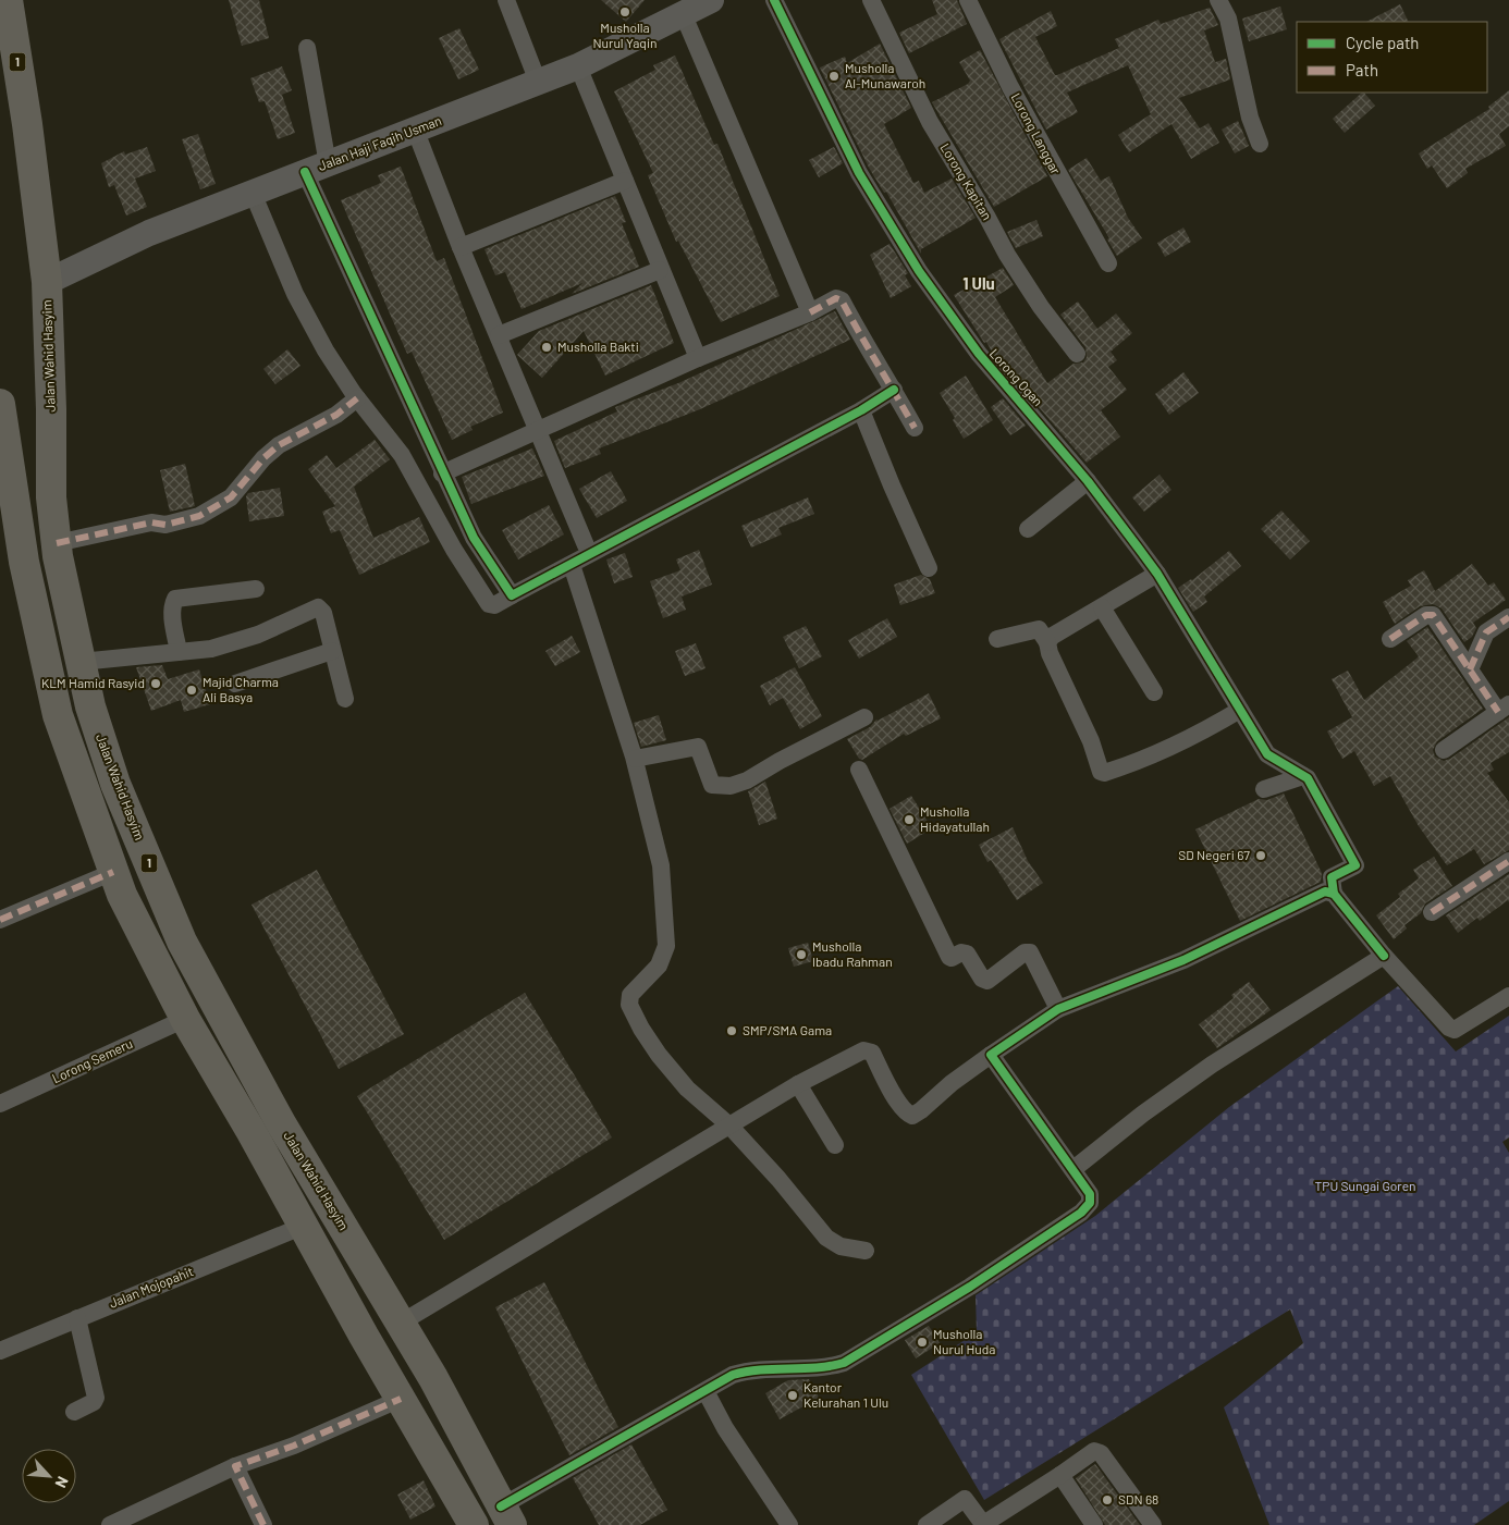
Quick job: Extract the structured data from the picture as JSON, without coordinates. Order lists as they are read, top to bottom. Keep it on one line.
{"streets":{"highway":["1","Jalan Wahid Hasyim"],"street":["Lorong Langgar","Jalan Haji Faqih Usman","Lorong Kapitan","Lorong Ogan","Lorong Semeru","Jalan Mojopahit"]},"crossings":[["Jalan Haji Faqih Usman","Jalan Wahid Hasyim"]],"districts":["1 Ulu"],"parks":["TPU Sungai Goren"],"places":["Musholla Nurul Yaqin","Musholla Al-Munawaroh","Musholla Bakti","KLM Hamid Rasyid","Majid Charma Ali Basya","Musholla Hidayatullah","SD Negeri 67","Musholla Ibadu Rahman","SMP/SMA Gama","Musholla Nurul Huda","Kantor Kelurahan 1 Ulu","SDN 68"],"legend":["Cycle path","Path"],"north":"bottom right"}
